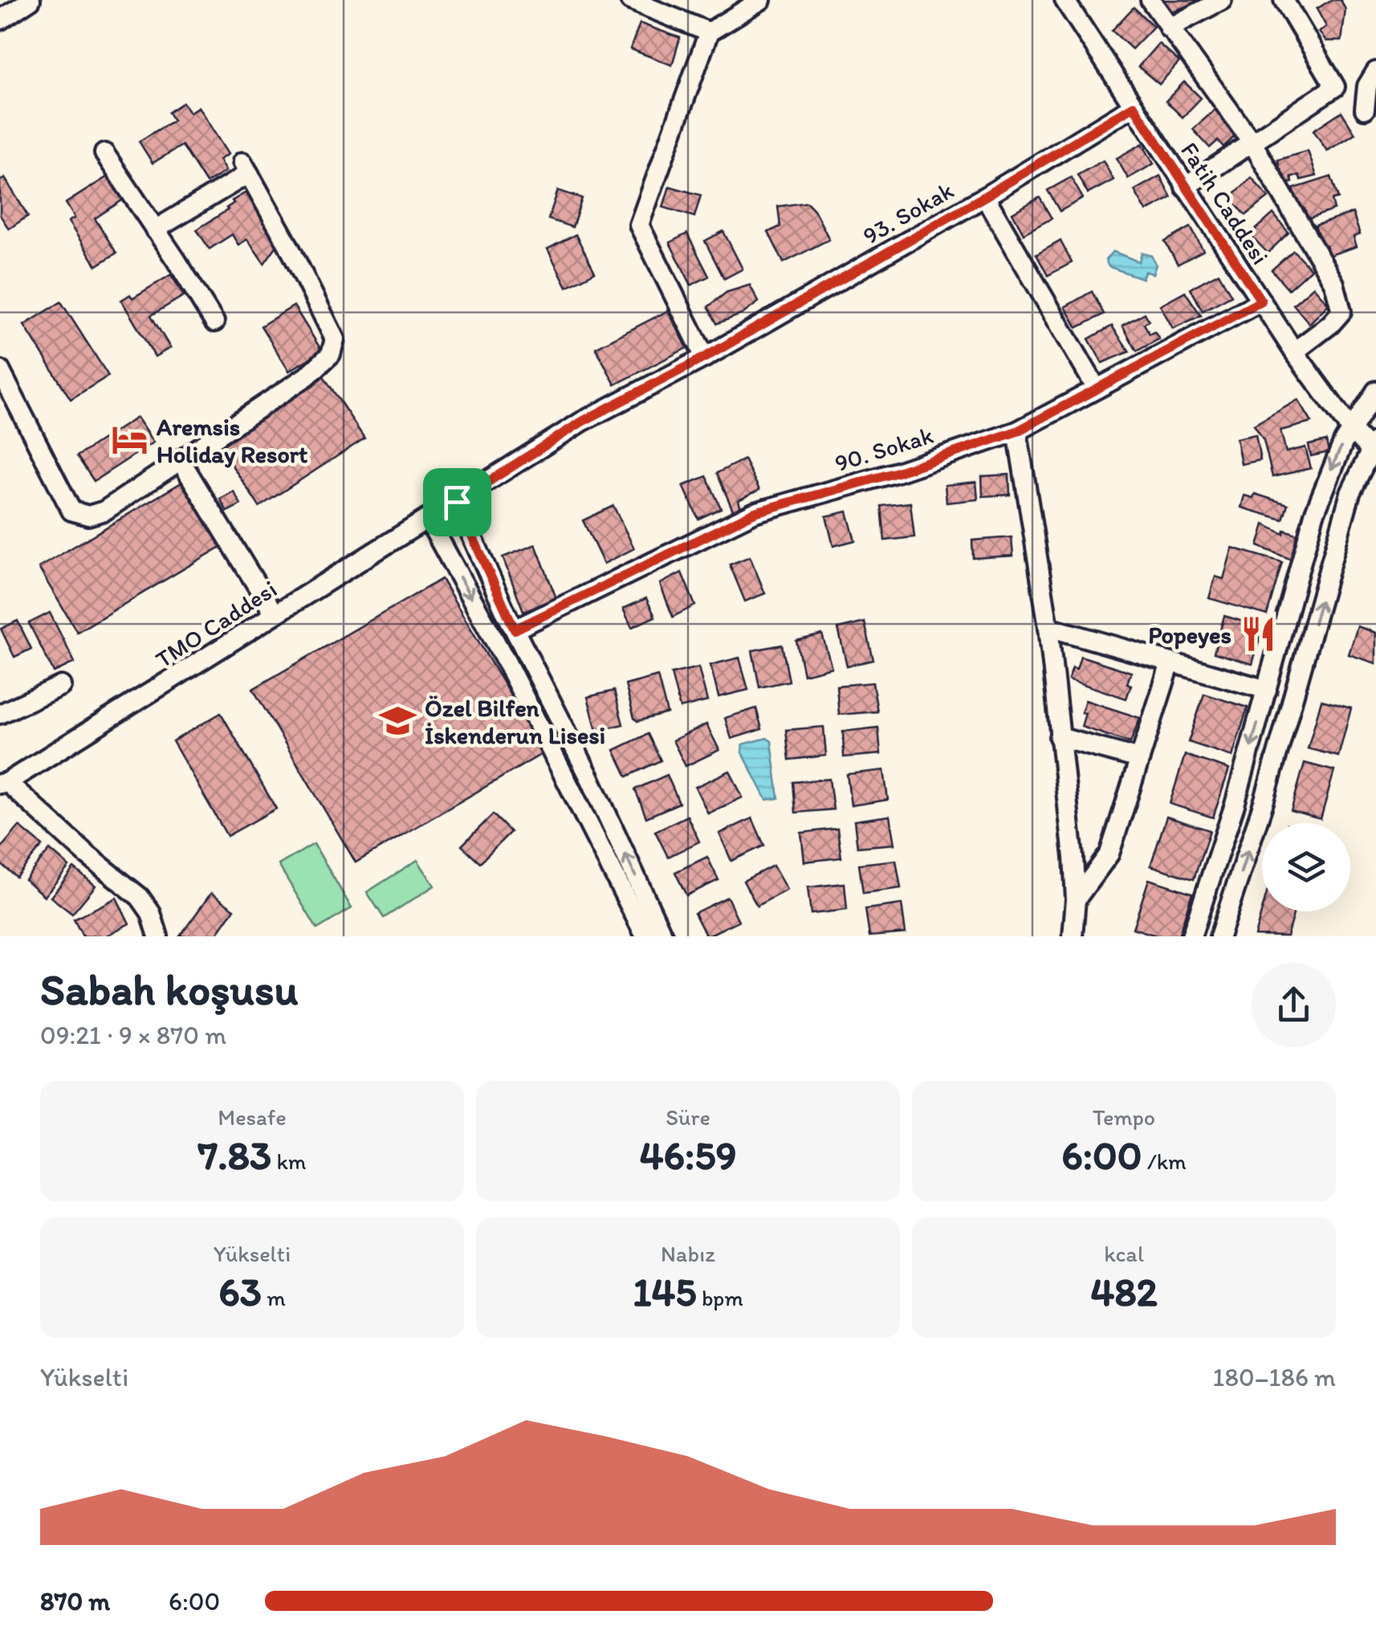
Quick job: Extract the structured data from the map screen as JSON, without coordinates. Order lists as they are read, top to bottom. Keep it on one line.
{"streets":{"street":["Fatih Caddesi","93. Sokak","90. Sokak","TMO Caddesi"]},"crossings":[["Fatih Caddesi","93. Sokak"],["Fatih Caddesi","90. Sokak"],["93. Sokak","TMO Caddesi"]],"places":{"hotel":["Aremsis Holiday Resort"],"restaurant":["Popeyes"],"school or university":["Özel Bilfen İskenderun Lisesi"]},"page":{"heading":["Sabah koşusu","09:21 · 9 × 870 m"],"stats":[["Mesafe","7.83 km"],["Süre","46:59"],["Tempo","6:00 /km"],["Yükselti","63 m"],["Nabız","145 bpm"],["kcal","482"]],"chart":["Yükselti","180–186 m"],"list":[{"name":"870 m","note":"6:00"}]}}
